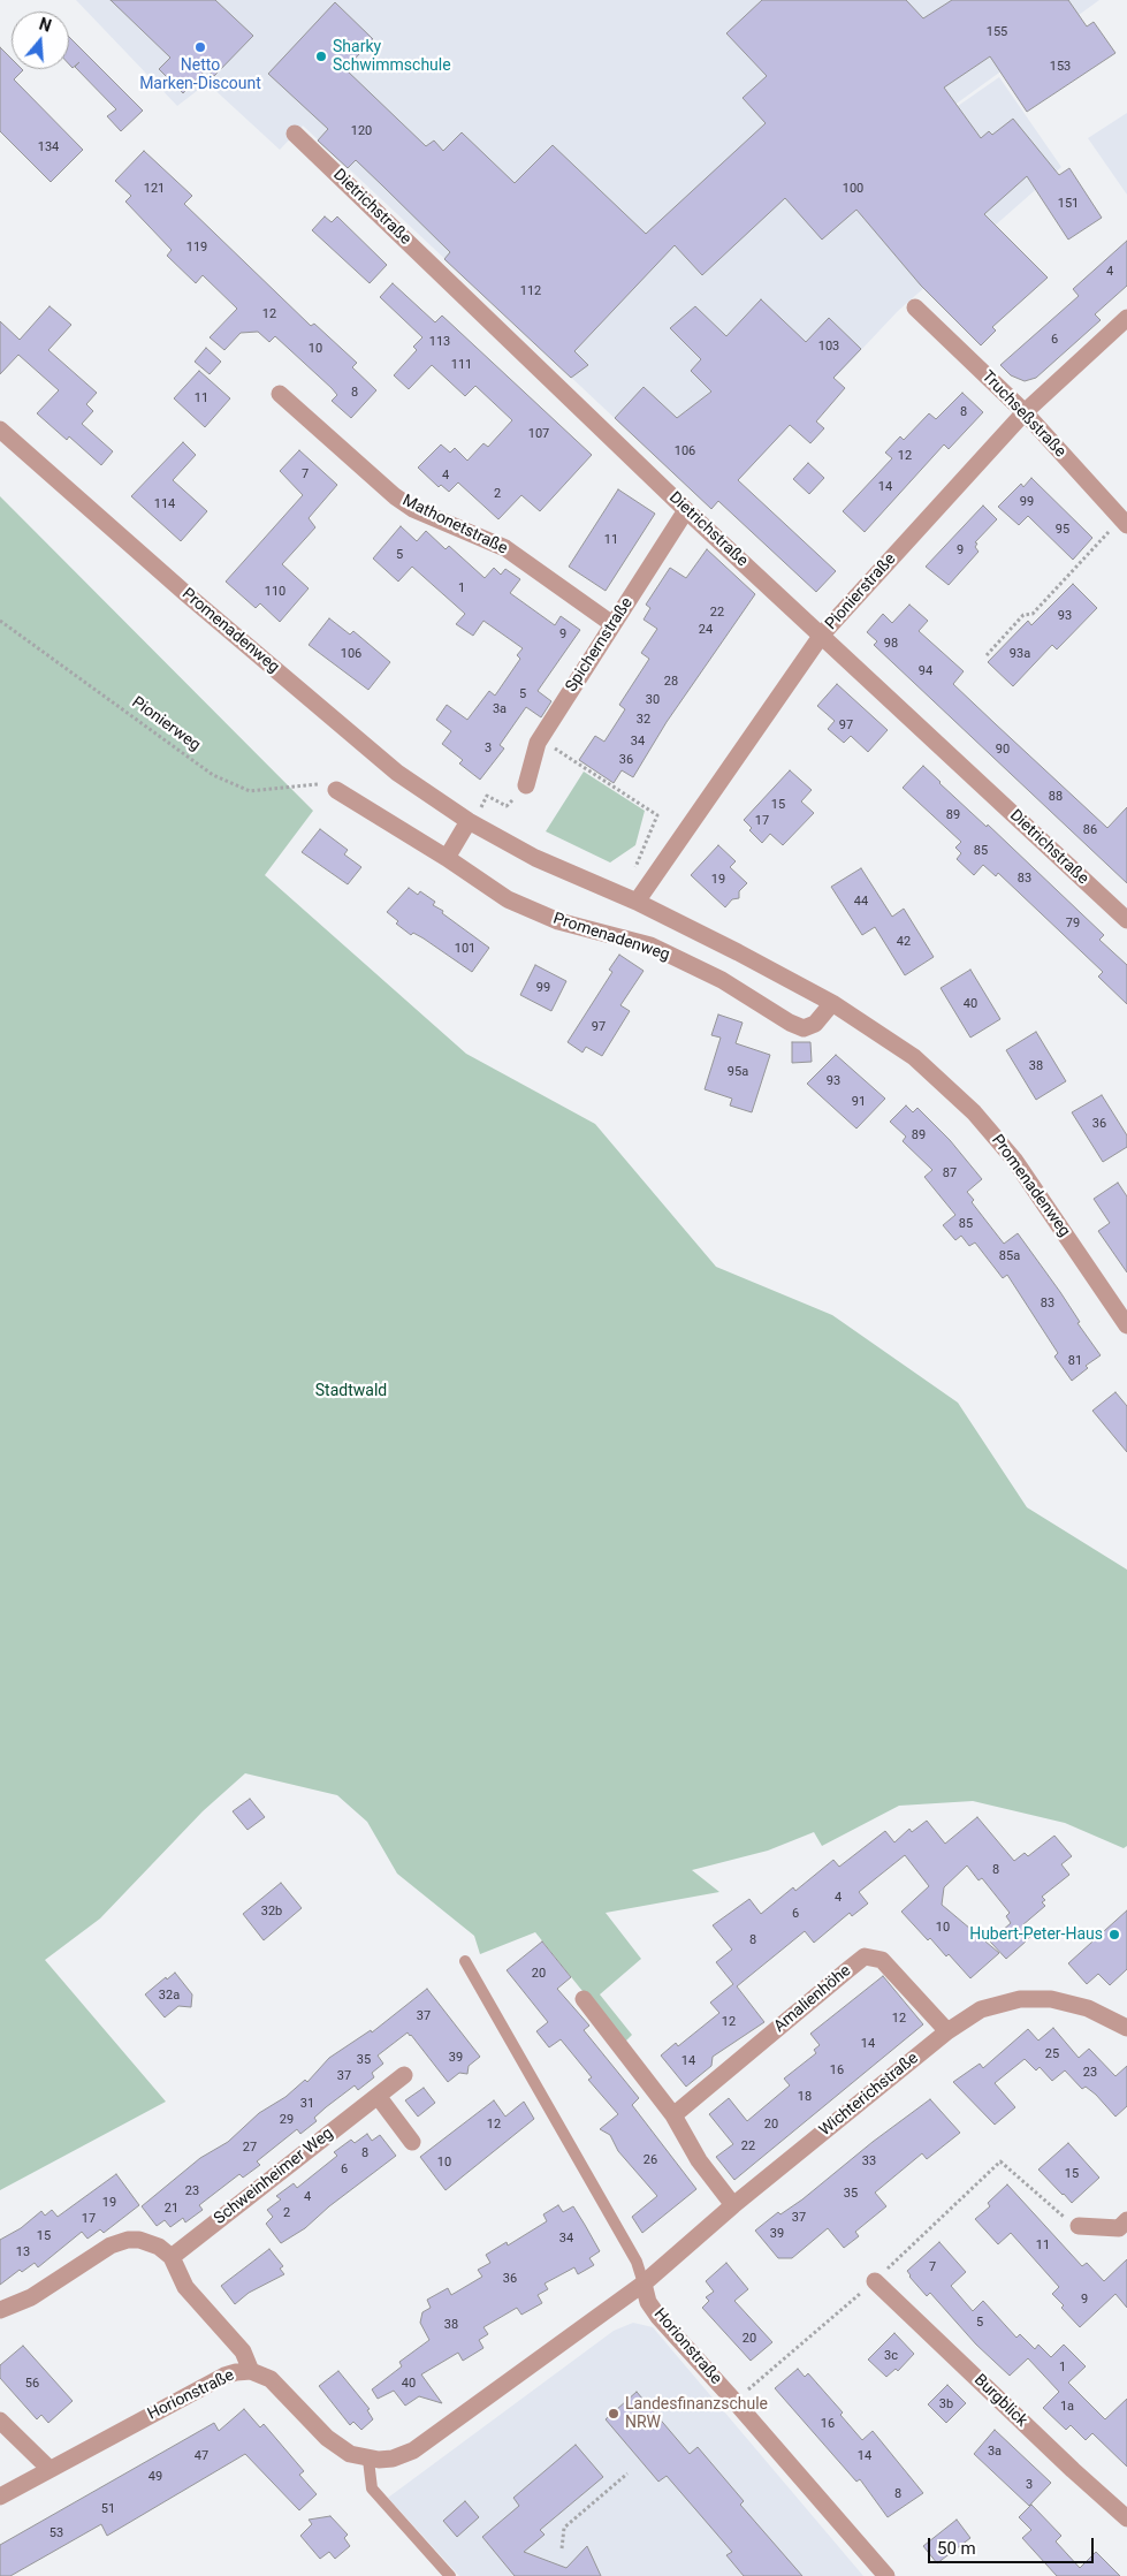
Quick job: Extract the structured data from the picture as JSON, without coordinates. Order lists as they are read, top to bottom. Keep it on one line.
{"streets":{"street":["Dietrichstraße","Truchseßstraße","Mathonetstraße","Pionierstraße","Promenadenweg","Spichernstraße","Amalienhöhe","Wichterichstraße","Schweinheimer Weg","Horionstraße","Burgblick"],"path":["Pionierweg"]},"crossings":[["Dietrichstraße","Pionierstraße"],["Dietrichstraße","Spichernstraße"],["Truchseßstraße","Pionierstraße"],["Mathonetstraße","Spichernstraße"],["Pionierstraße","Promenadenweg"],["Promenadenweg","Pionierweg"],["Amalienhöhe","Wichterichstraße"],["Wichterichstraße","Horionstraße"]],"parks":["Stadtwald"],"places":["Netto Marken-Discount","Sharky Schwimmschule","Hubert-Peter-Haus","Landesfinanzschule NRW"],"house_numbers":["155","153","120","134","121","100","151","119","4","112","12","6","113","103","10","111","8","11","8","107","106","12","7","4","14","2","99","114","95","11","9","5","1","110","22","93","24","9","98","106","93a","94","28","5","30","3a","32","97","34","3","90","36","88","15","89","17","86","85","83","19","44","79","42","101","99","40","97","38","95a","93","91","36","89","87","85","85a","83","81","8","4","32b","6","10","8","20","32a","37","12","12","14","25","39","35","14","16","23","37","18","31","29","12","20","22","27","8","26","33","10","6","15","23","35","4","19","21","2","37","17","39","15","34","11","13","7","36","9","5","38","20","3c","1","56","40","3b","1a","16","3a","47","14","49","3","8","51","53"],"scale_bar":"50 m","north":"top"}
